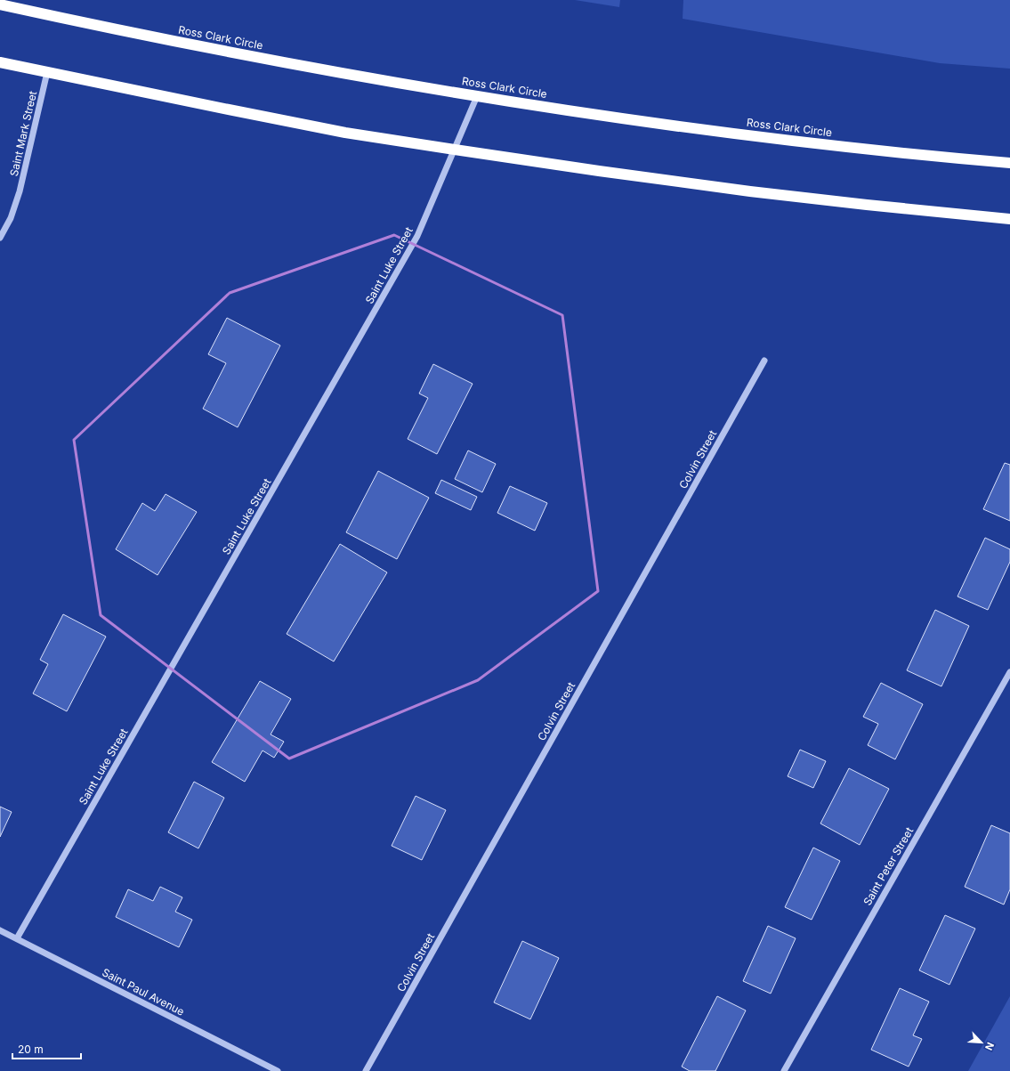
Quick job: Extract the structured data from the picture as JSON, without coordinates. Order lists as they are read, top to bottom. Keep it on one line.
{"streets":{"highway":["Ross Clark Circle"],"street":["Saint Mark Street","Saint Luke Street","Colvin Street","Saint Peter Street","Saint Paul Avenue"]},"crossings":[["Ross Clark Circle","Saint Luke Street"],["Saint Luke Street","Saint Paul Avenue"]],"scale_bar":"20 m","north":"bottom right"}
